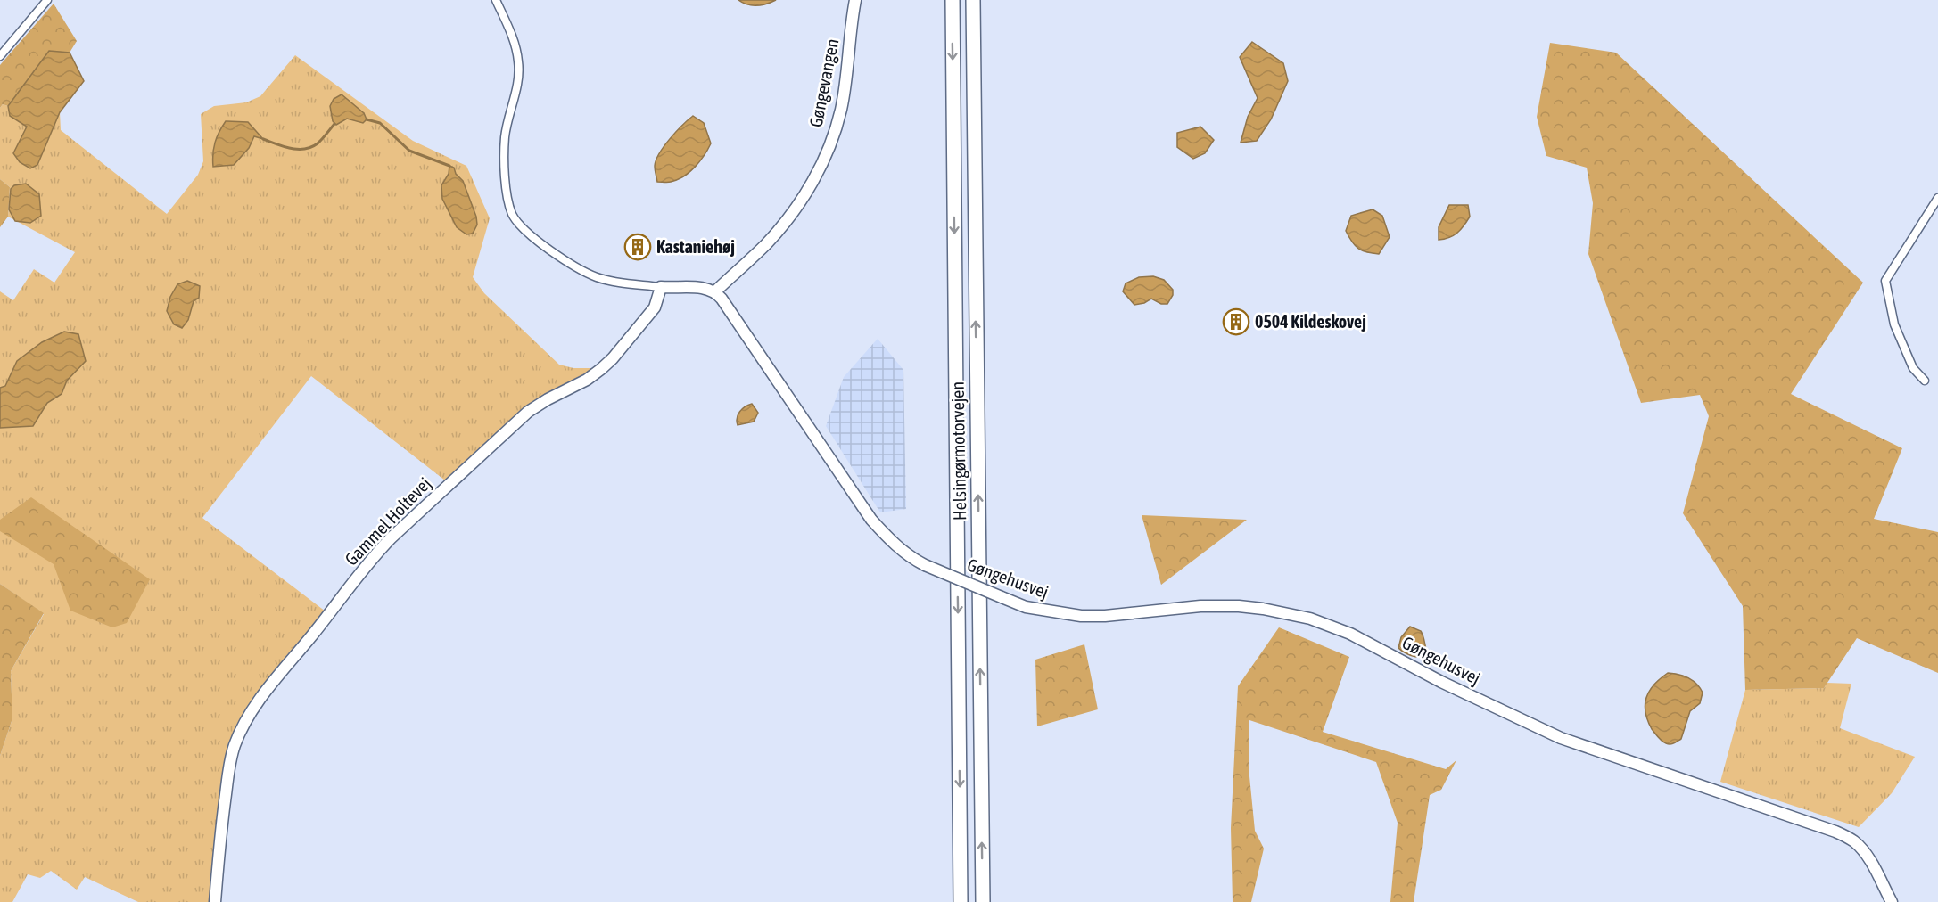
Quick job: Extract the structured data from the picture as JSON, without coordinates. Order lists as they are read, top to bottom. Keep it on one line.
{"streets":{"highway":["Helsingørmotorvejen"],"street":["Gøngevangen","Gammel Holtevej","Gøngehusvej"]},"crossings":[["Gøngevangen","Gøngehusvej"]],"places":{"building":["Kastaniehøj","0504 Kildeskovej"]}}
